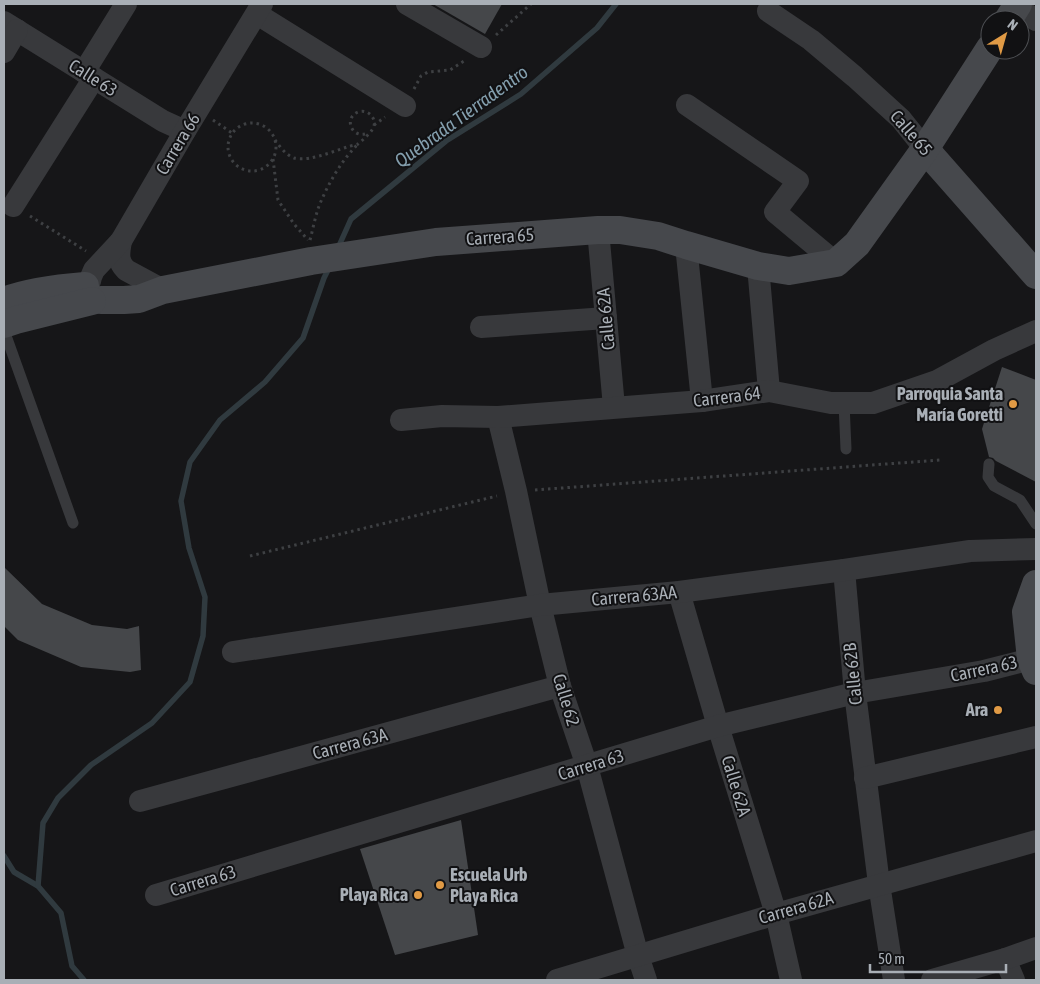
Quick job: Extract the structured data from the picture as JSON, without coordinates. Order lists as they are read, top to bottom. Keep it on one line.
{"streets":{"main road":["Calle 65","Carrera 65"],"street":["Calle 63","Carrera 66","Calle 62A","Carrera 64","Carrera 63AA","Carrera 63","Calle 62B","Calle 62","Carrera 63A","Carrera 62A"]},"crossings":[["Calle 63","Carrera 66"],["Carrera 66","Carrera 65"],["Carrera 65","Calle 62A"],["Calle 62A","Carrera 64"],["Calle 62A","Carrera 63AA"],["Calle 62A","Carrera 63"],["Calle 62A","Carrera 62A"],["Carrera 64","Calle 62"],["Carrera 63AA","Calle 62B"],["Carrera 63AA","Calle 62"],["Carrera 63","Calle 62B"],["Carrera 63","Calle 62"],["Calle 62B","Carrera 62A"],["Calle 62","Carrera 63A"],["Calle 62","Carrera 62A"]],"water":["Quebrada Tierradentro"],"places":["Parroquia Santa María Goretti","Ara","Escuela Urb Playa Rica","Playa Rica"],"scale_bar":"50 m","north":"top right"}
